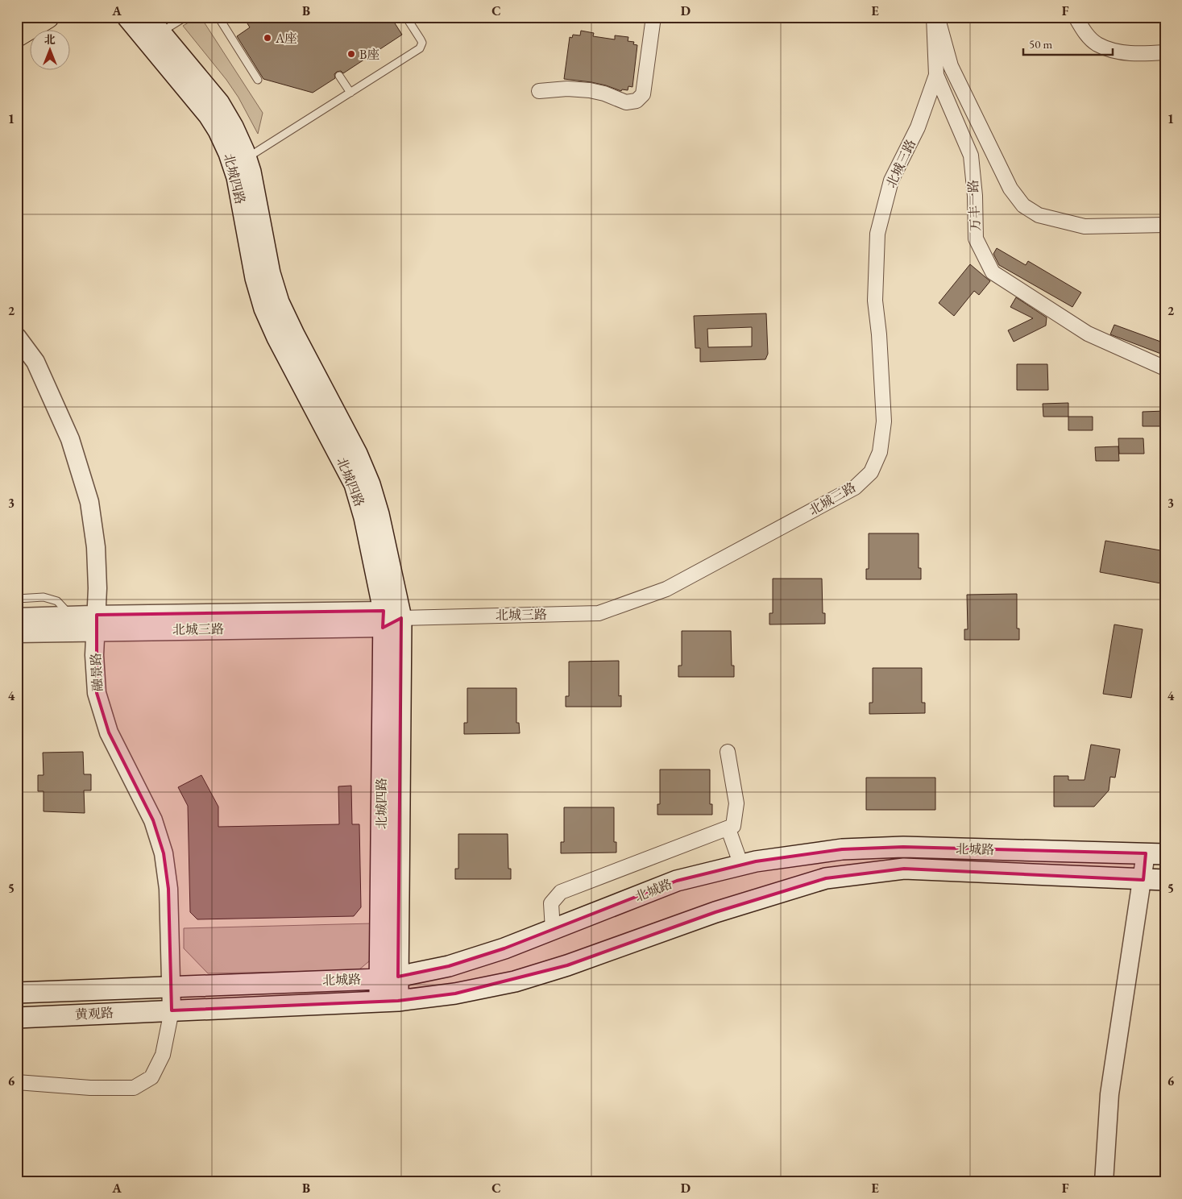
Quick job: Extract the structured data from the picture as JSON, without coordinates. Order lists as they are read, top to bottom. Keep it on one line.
{"streets":{"main road":["北城四路","北城路","黄观路"],"street":["北城三路","万丰一路","融景路"]},"crossings":[["北城三路","北城四路"],["北城三路","万丰一路"],["北城三路","融景路"],["北城四路","北城路"],["融景路","北城路"],["融景路","黄观路"],["北城路","黄观路"]],"places":["A座","B座"],"scale_bar":"50 m","north":"top","grid":{"columns":["A","B","C","D","E","F"],"rows":["1","2","3","4","5","6"]}}
